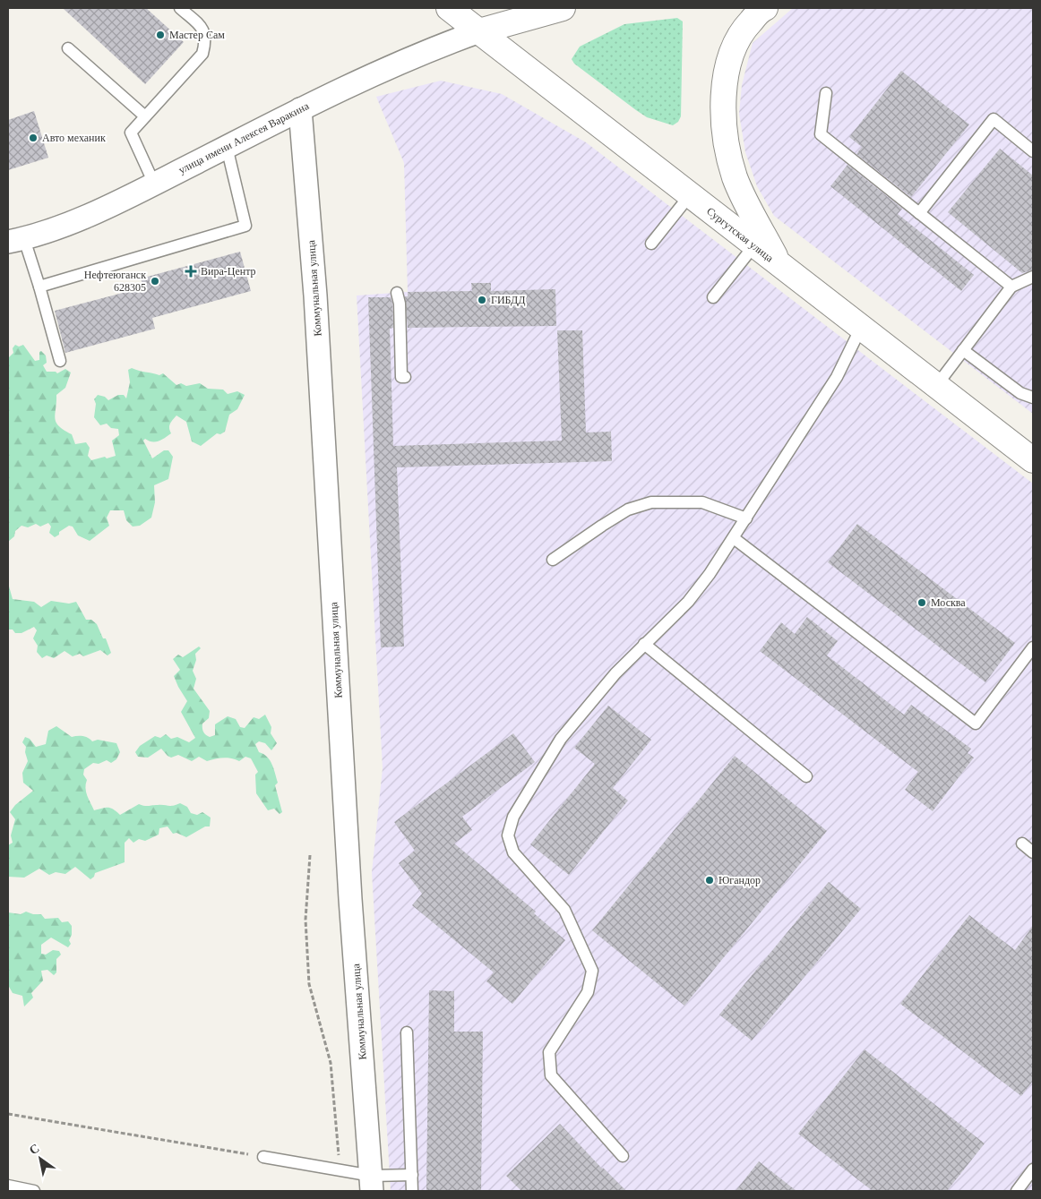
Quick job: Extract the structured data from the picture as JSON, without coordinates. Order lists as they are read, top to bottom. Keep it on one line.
{"streets":{"main road":["Сургутская улица"],"street":["улица имени Алексея Варакина","Коммунальная улица"]},"crossings":[["улица имени Алексея Варакина","Сургутская улица"],["улица имени Алексея Варакина","Коммунальная улица"]],"places":{"other":["Мастер Сам","Авто механик","Нефтеюганск 628305","ГИБДД","Москва","Югандор"],"health":["Вира-Центр"]},"north":"top left"}
